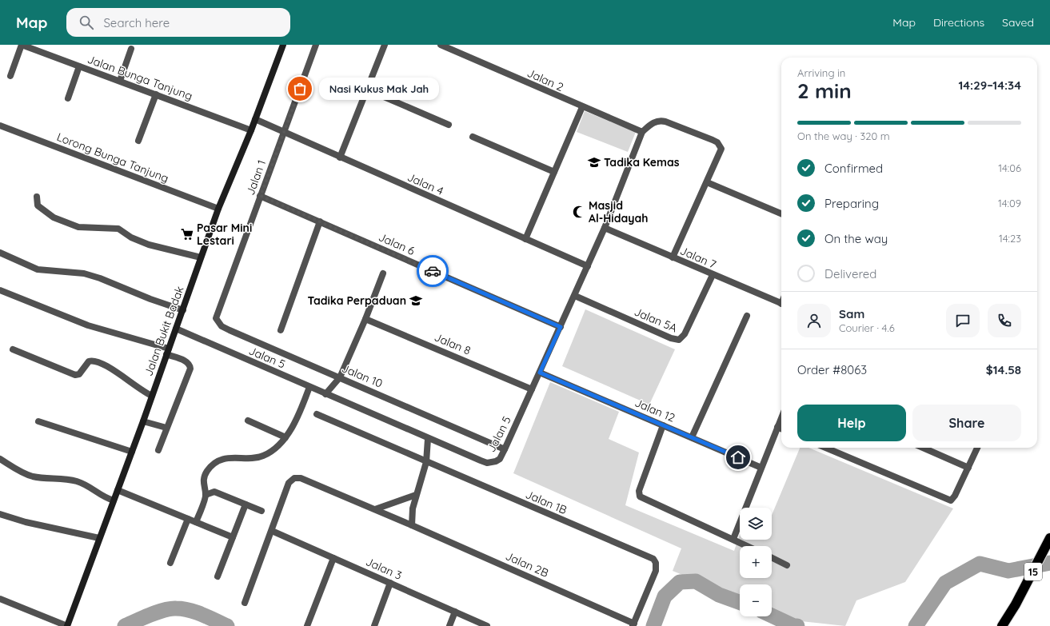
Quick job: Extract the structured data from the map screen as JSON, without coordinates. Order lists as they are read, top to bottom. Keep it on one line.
{"streets":{"highway":["15"],"main road":["Jalan Bukit Badak"],"street":["Jalan Bunga Tanjung","Jalan 2","Lorong Bunga Tanjung","Jalan 1","Jalan 4","Jalan 6","Jalan 7","Jalan 5A","Jalan 8","Jalan 5","Jalan 10","Jalan 12","Jalan 1B","Jalan 2B","Jalan 3"]},"crossings":[["Jalan Bunga Tanjung","Jalan Bukit Badak"],["Jalan 2","Jalan 5"],["Lorong Bunga Tanjung","Jalan Bukit Badak"],["Jalan 1","Jalan 4"],["Jalan 1","Jalan 6"],["Jalan 1","Jalan 10"],["Jalan 4","Jalan Bukit Badak"],["Jalan 4","Jalan 5"],["Jalan 6","Jalan 5"],["Jalan 7","Jalan 5A"],["Jalan 7","Jalan 5"],["Jalan 5A","Jalan 5"],["Jalan Bukit Badak","Jalan 5"],["Jalan 8","Jalan 5"],["Jalan 5","Jalan 10"],["Jalan 5","Jalan 12"],["Jalan 1B","Jalan 2B"],["Jalan 2B","Jalan 3"]],"places":{"other":["Nasi Kukus Mak Jah"],"school or university":["Tadika Kemas","Tadika Perpaduan"],"mosque":["Masjid Al-Hidayah"],"supermarket":["Pasar Mini Lestari"]},"page":{"header":"Map","search":"Search here","nav":["Map","Directions","Saved"],"heading":["2 min","Arriving in","14:29–14:34"],"panel":["Sam","Courier · 4.6","Order #8063","$14.58"],"bubble":"Nasi Kukus Mak Jah","bar":"On the way · 320 m","list":[["Confirmed","14:06"],["Preparing","14:09"],["On the way","14:23"],"Delivered"],"buttons":["Help","Share"],"map_buttons":["+","−"]}}
